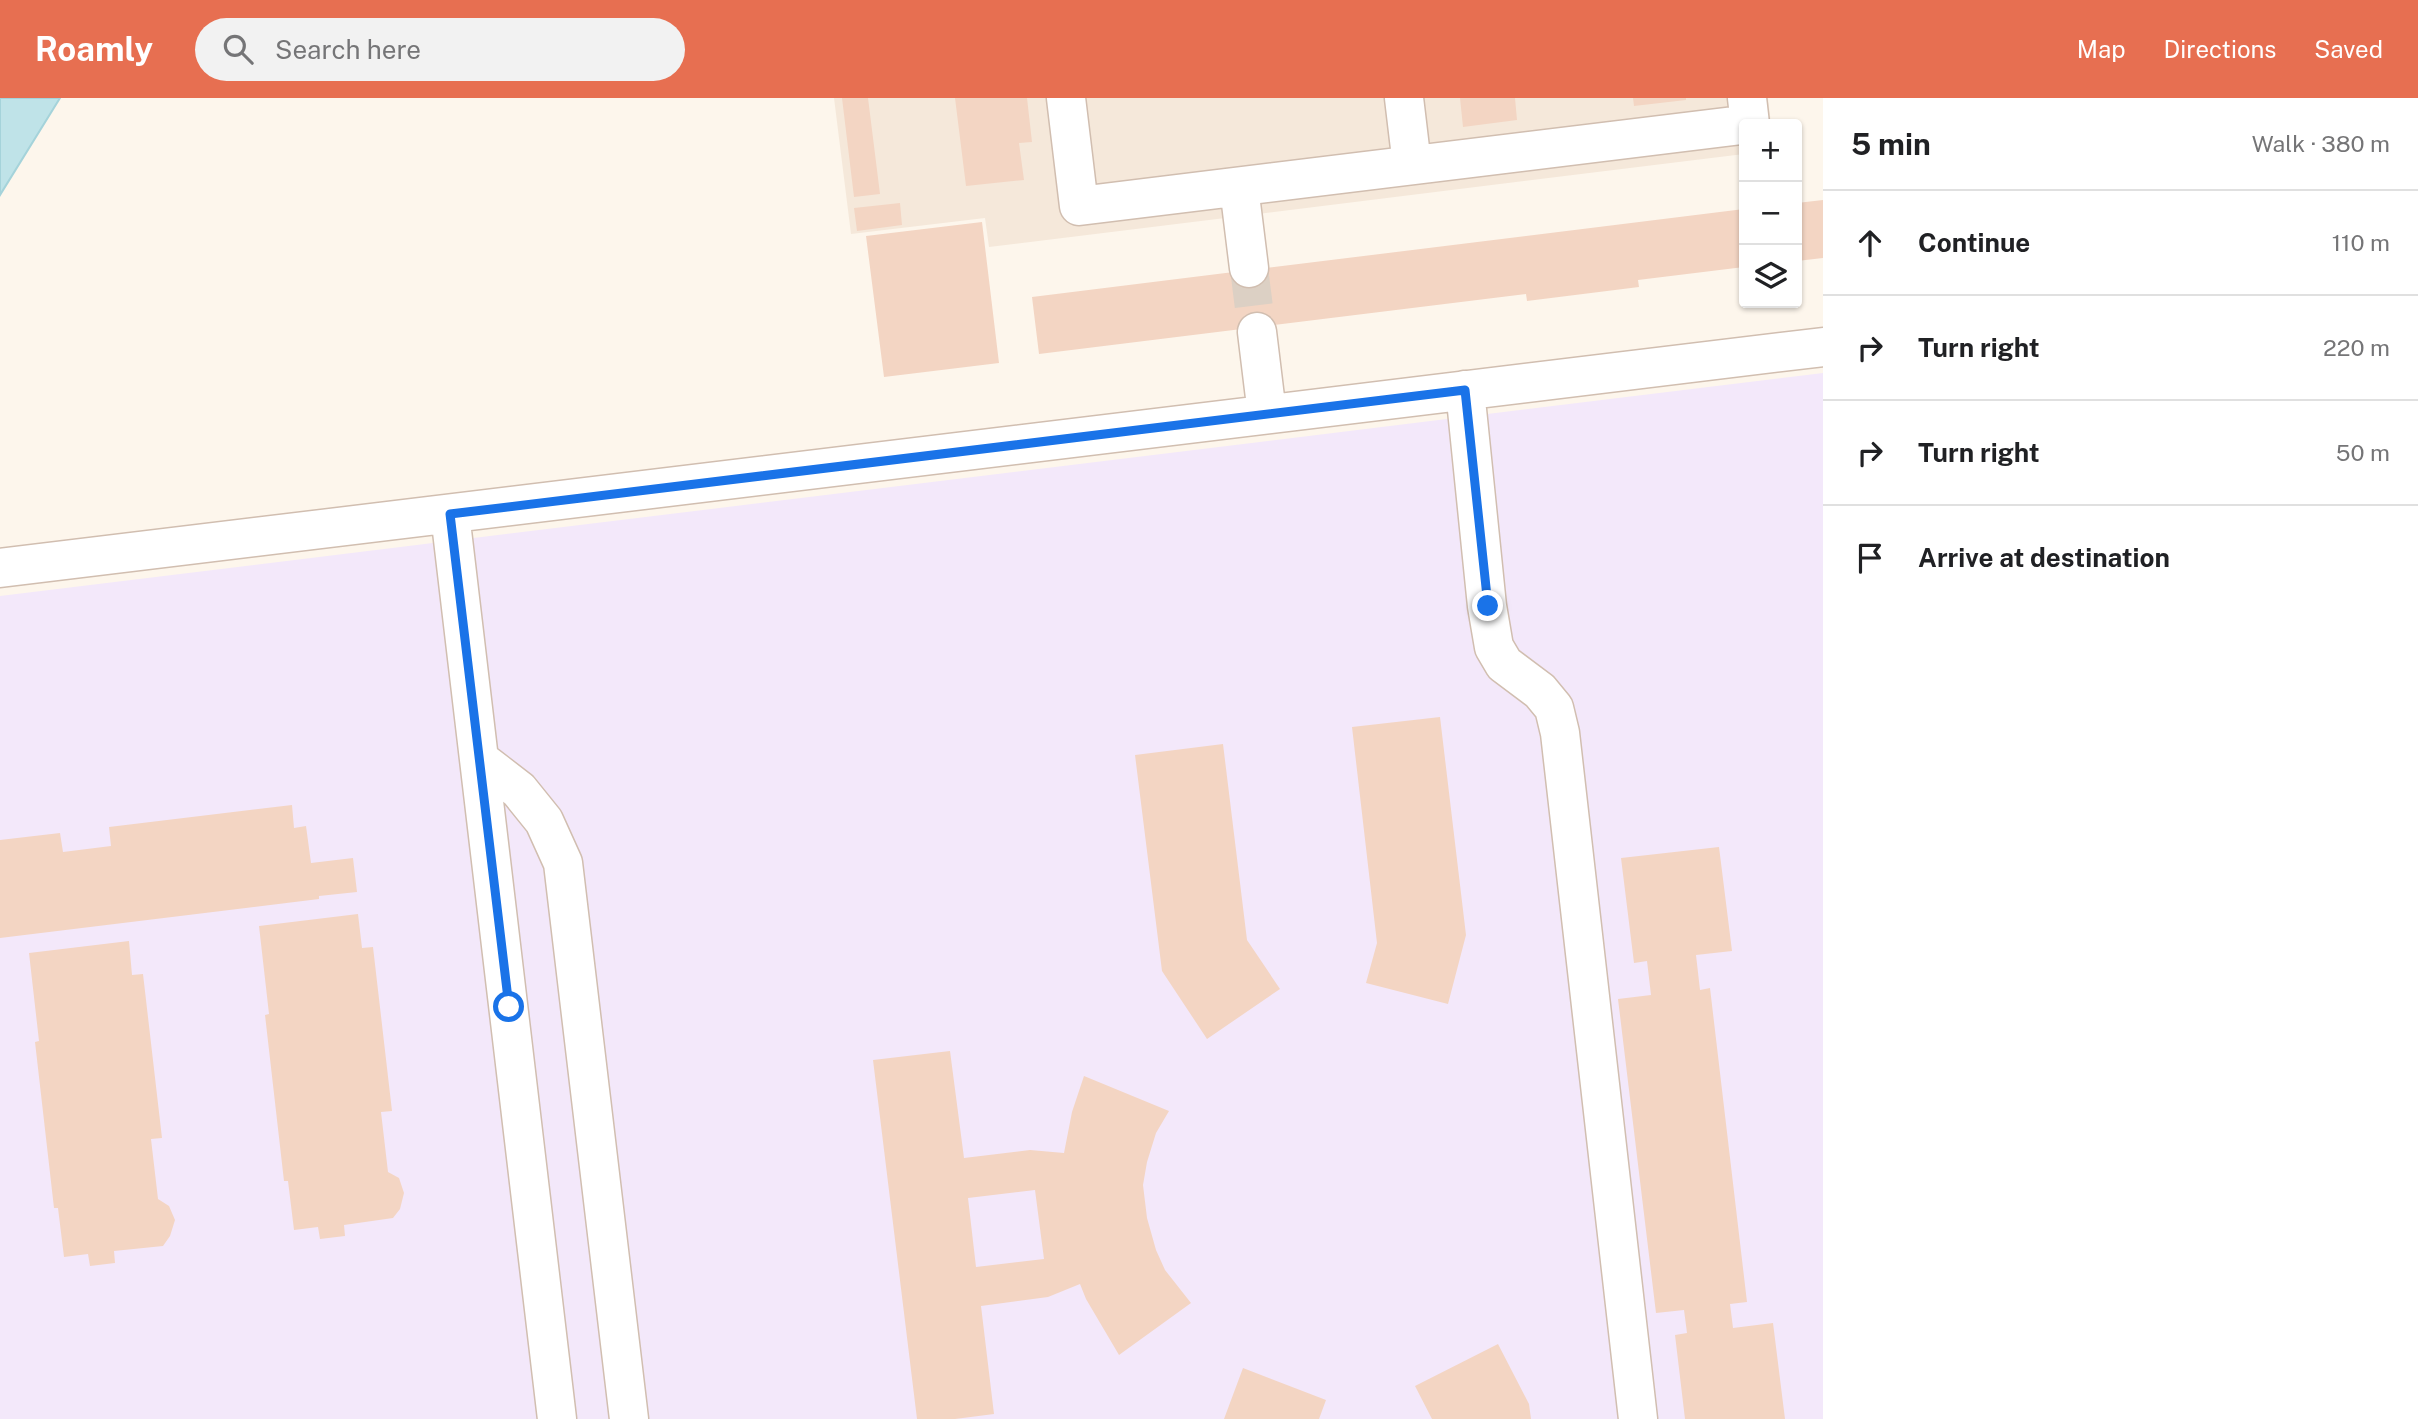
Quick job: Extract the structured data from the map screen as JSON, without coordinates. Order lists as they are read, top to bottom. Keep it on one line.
{"page":{"header":"Roamly","search":"Search here","nav":["Map","Directions","Saved"],"heading":["5 min","Walk · 380 m"],"map_buttons":["+","−"],"list":[["Continue","110 m"],["Turn right","220 m"],["Turn right","50 m"],"Arrive at destination"]}}
